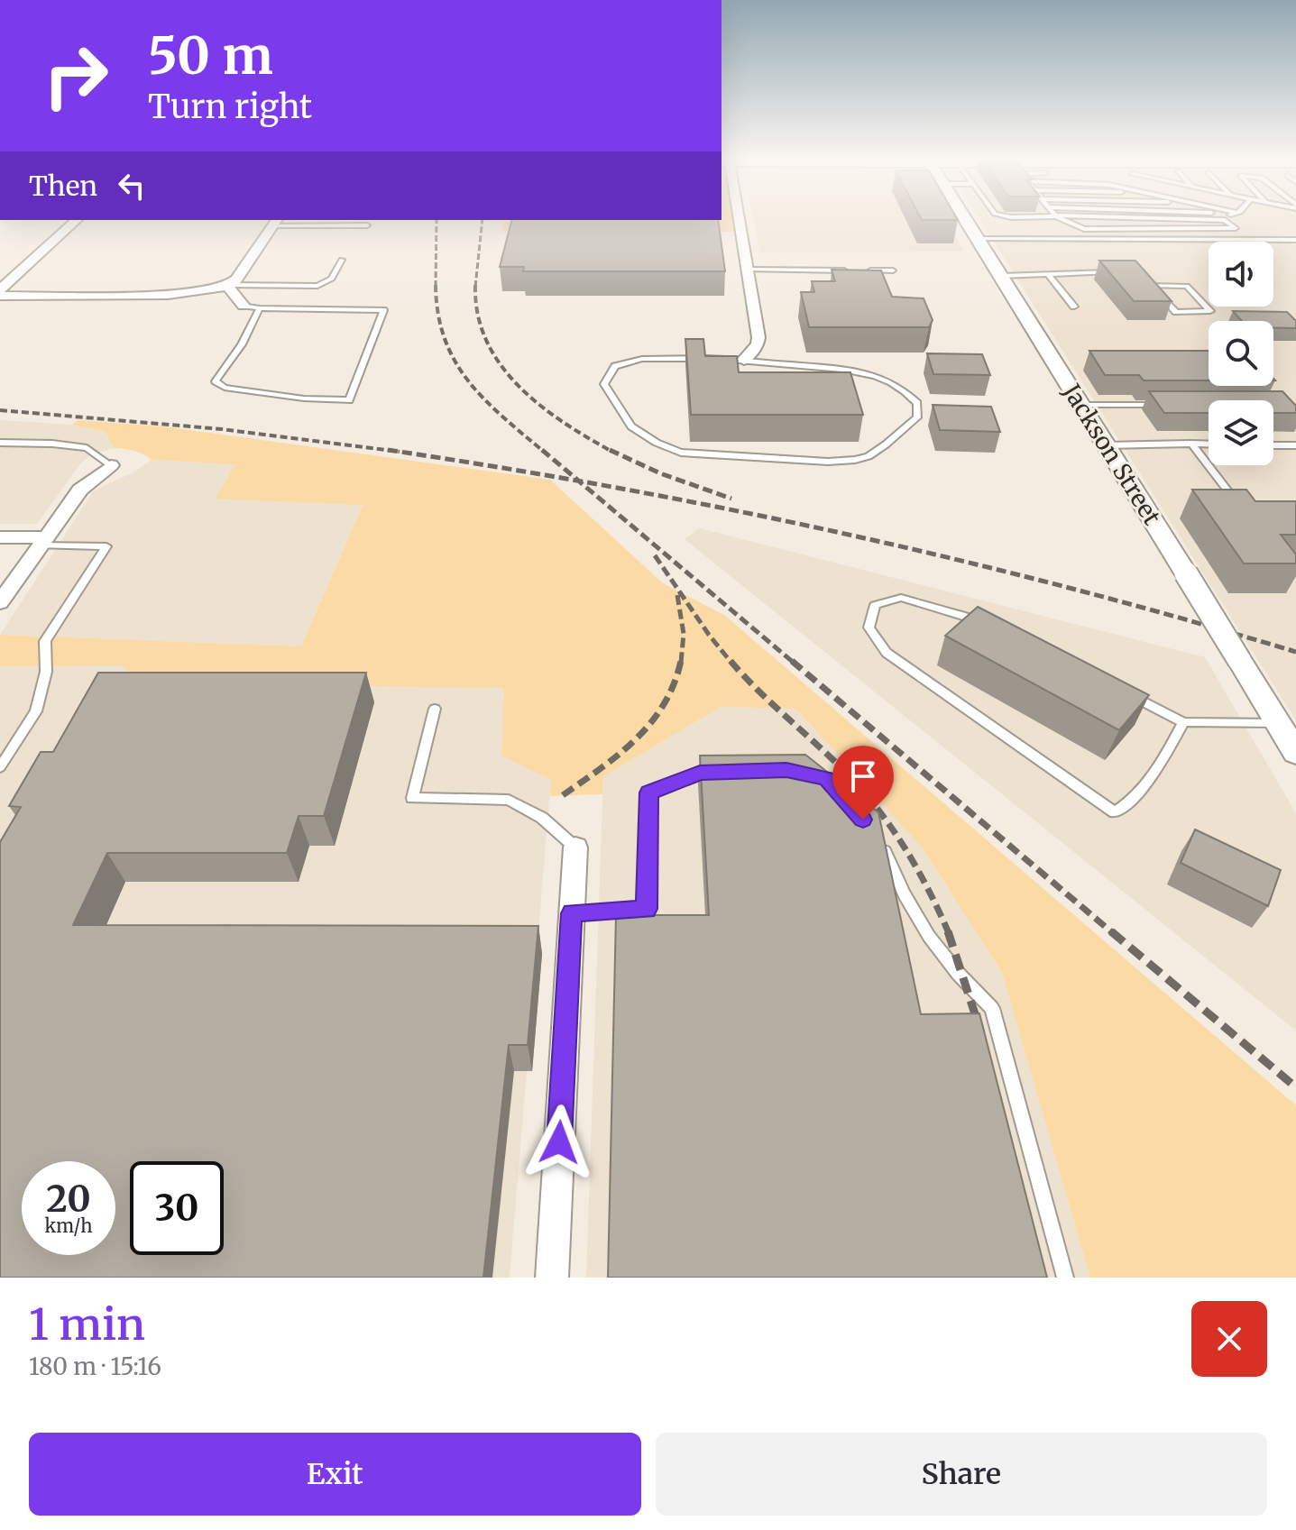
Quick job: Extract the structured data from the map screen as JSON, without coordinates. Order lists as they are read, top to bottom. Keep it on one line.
{"streets":{"street":["Jackson Street"]},"page":{"turn":["50 m","Turn right"],"then":"Then","speed":"20 km/h","limit":"30","heading":["1 min","180 m · 15:16"],"buttons":["Exit","Share"]}}
